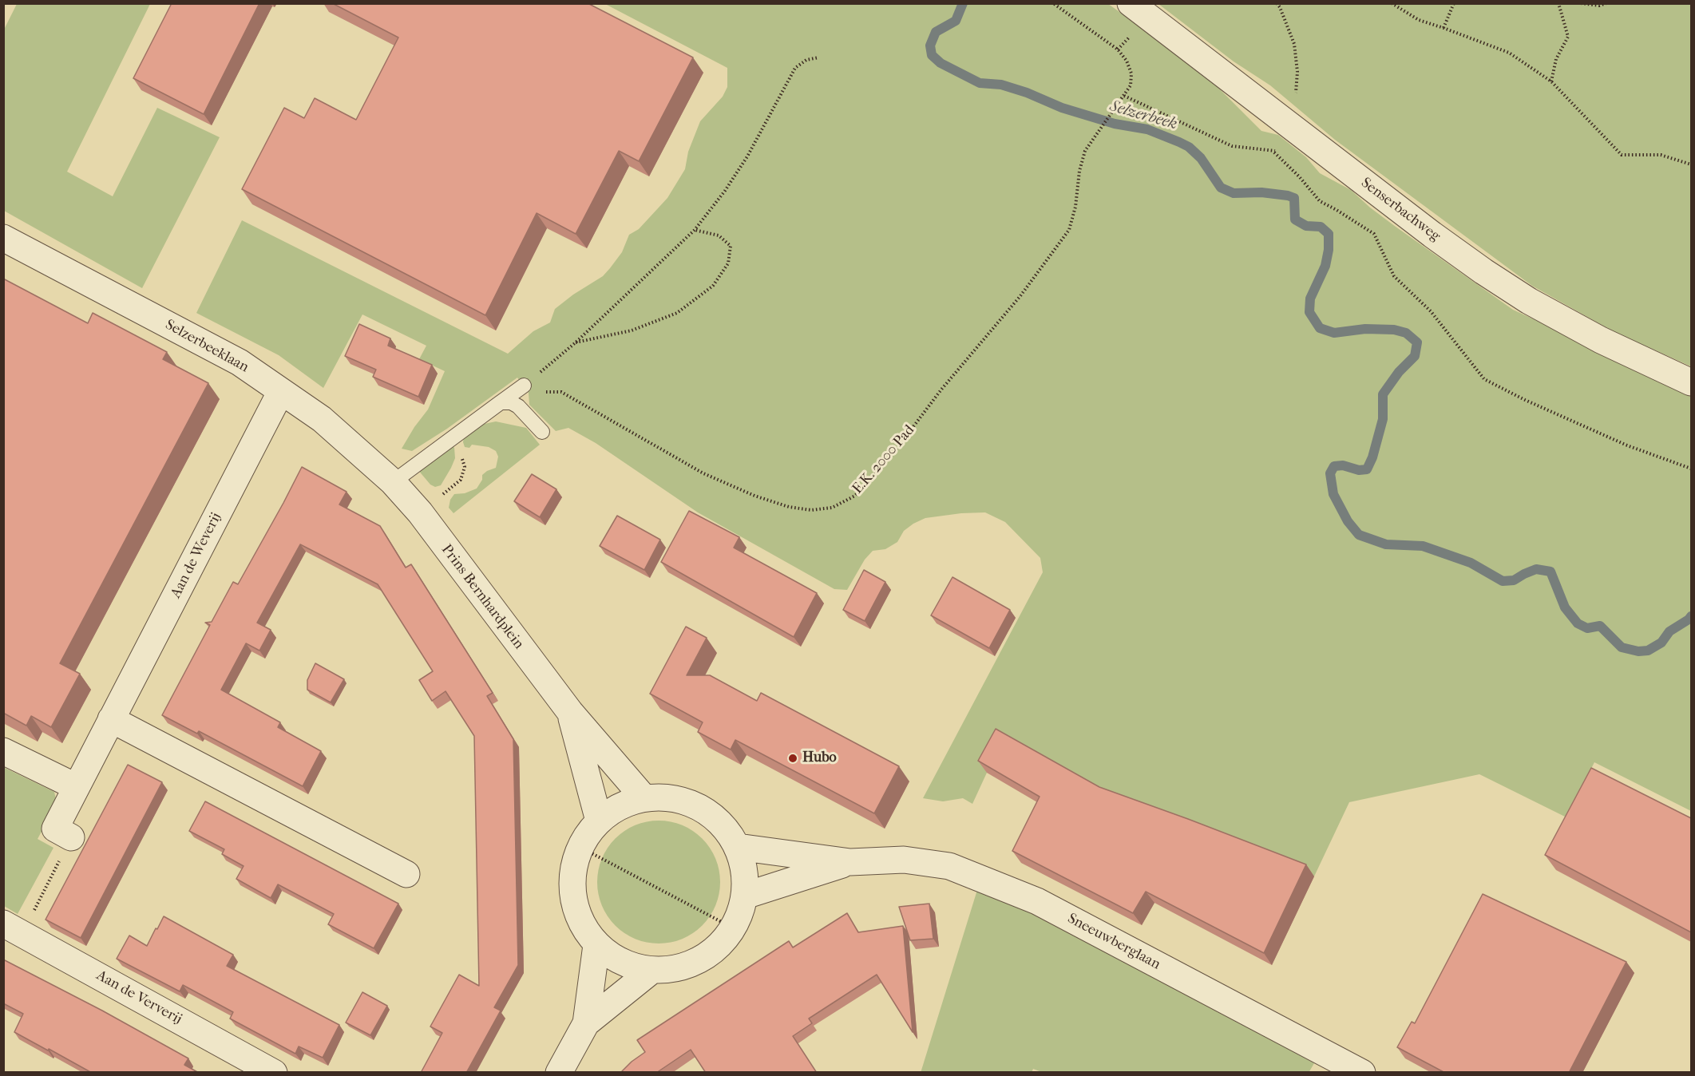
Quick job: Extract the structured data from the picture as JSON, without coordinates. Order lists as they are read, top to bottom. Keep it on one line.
{"streets":{"street":["Senserbachweg","Selzerbeeklaan","Aan de Weverij","Prins Bernhardplein","Sneeuwberglaan","Aan de Ververij"],"path":["E.K. 2000 Pad"]},"crossings":[["Selzerbeeklaan","Aan de Weverij"],["Selzerbeeklaan","Prins Bernhardplein"]],"water":["Selzerbeek"],"places":["Hubo"]}
